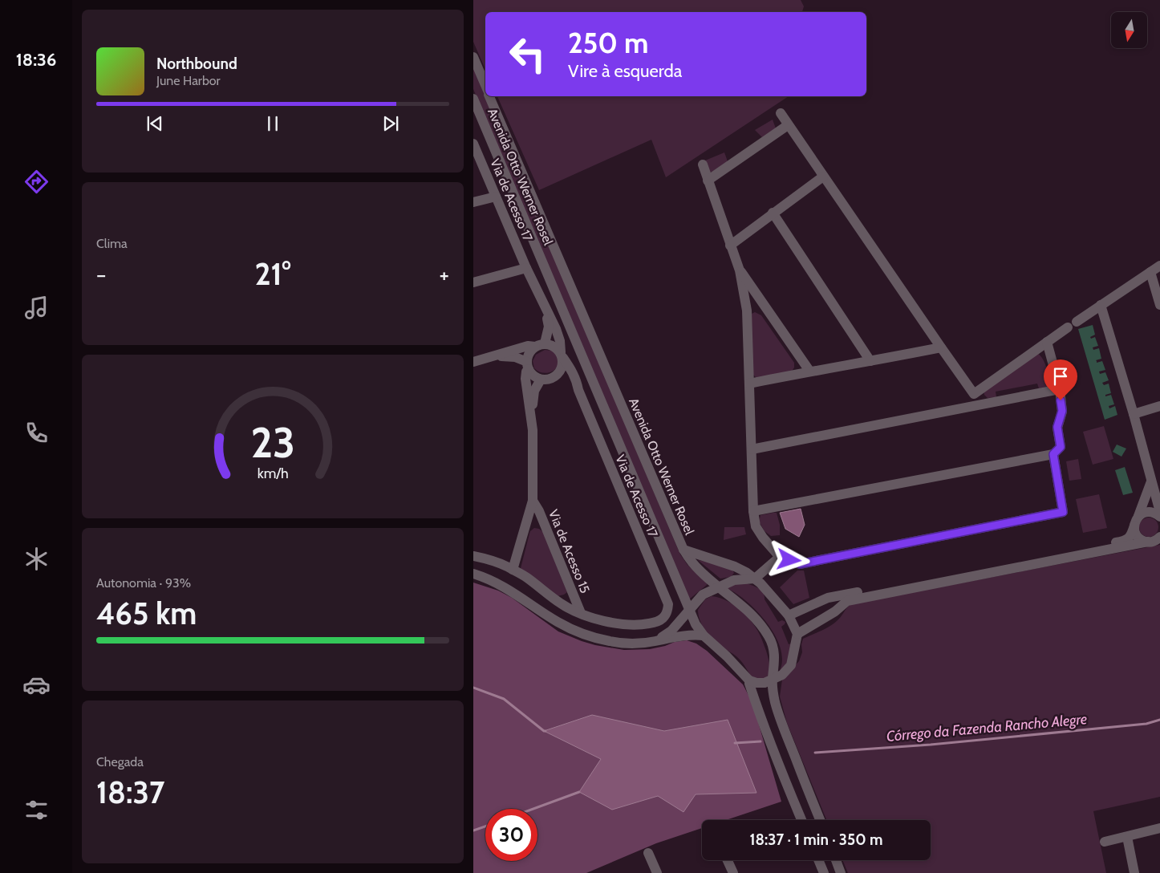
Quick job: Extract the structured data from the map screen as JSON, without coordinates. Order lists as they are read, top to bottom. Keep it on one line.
{"streets":{"street":["Avenida Otto Werner Rosel","Via de Acesso 17","Via de Acesso 15"]},"crossings":[["Via de Acesso 17","Via de Acesso 15"]],"water":["Córrego da Fazenda Rancho Alegre"],"north":"bottom","page":{"tabs":"18:36","turn":["250 m","Vire à esquerda"],"song":["Northbound","June Harbor"],"tile":["Clima",["Autonomia · 93%","465 km"],["Chegada","18:37"]],"heat":["−","21°","+"],"limit":"30","trip":"18:37 · 1 min · 350 m","gauge":["23","km/h"]}}
